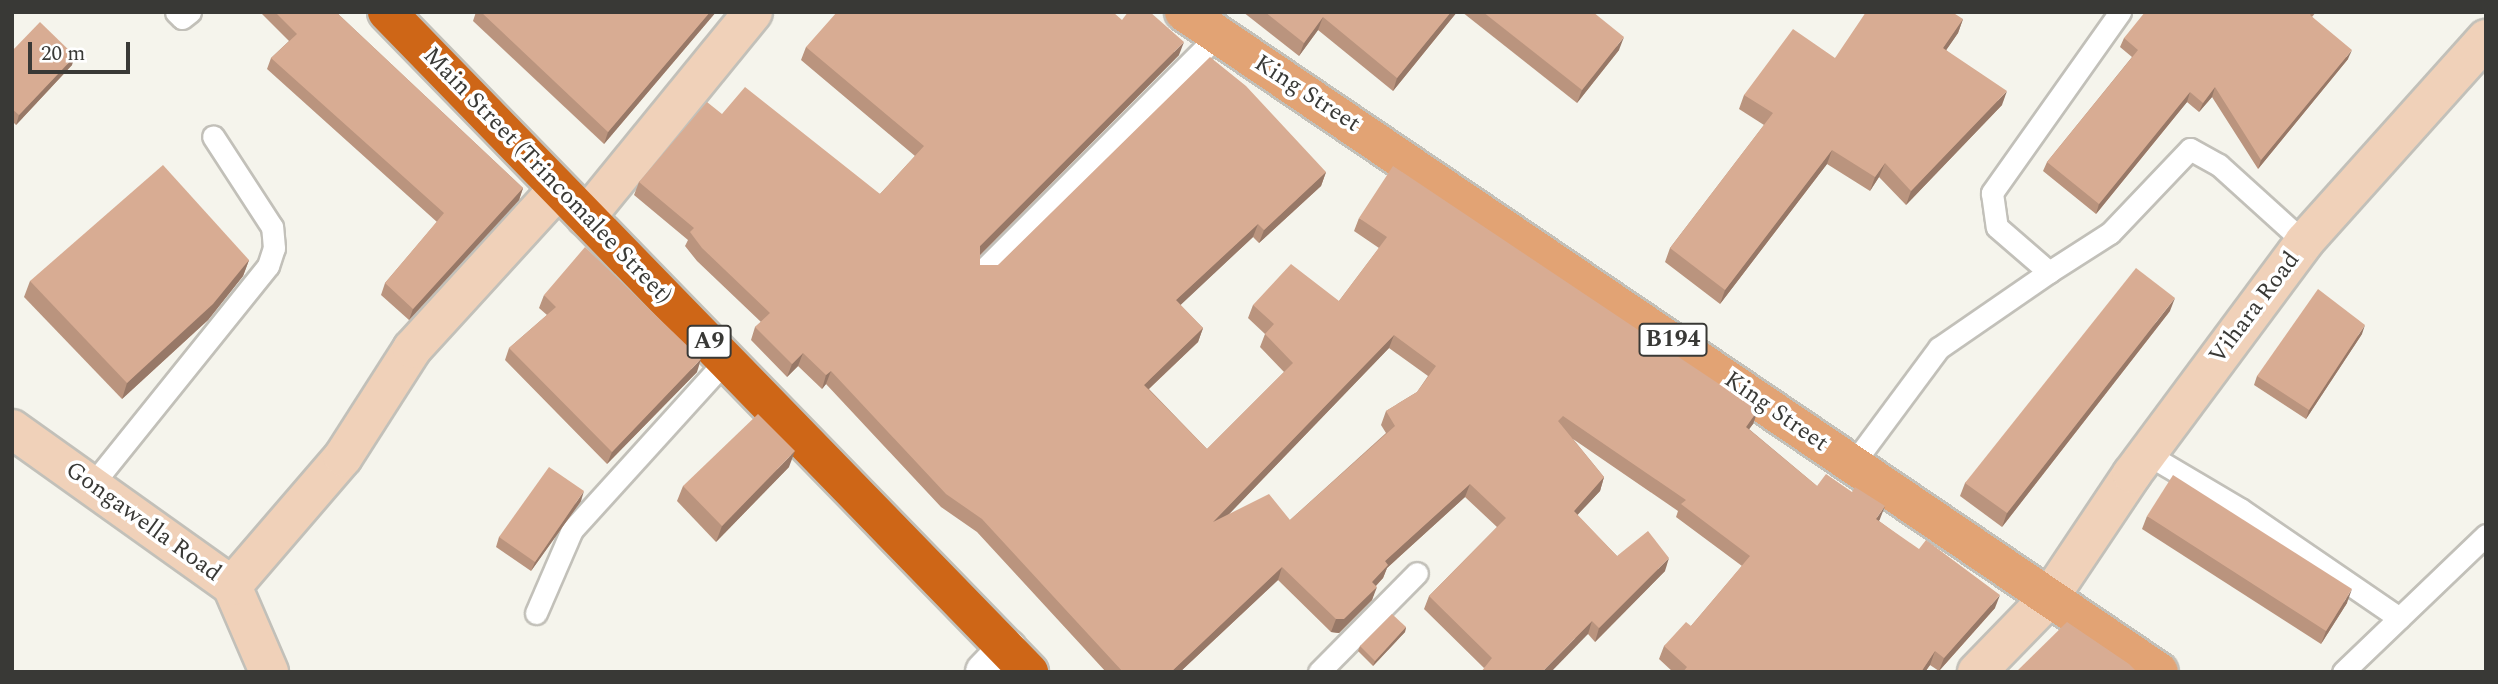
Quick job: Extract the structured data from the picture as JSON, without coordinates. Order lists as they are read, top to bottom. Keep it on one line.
{"streets":{"highway":["Main Street (Trincomalee Street)","A9"],"main road":["King Street","B194"],"street":["Vihara Road","Gongawella Road"]},"crossings":[["King Street","Vihara Road"]],"scale_bar":"20 m"}
